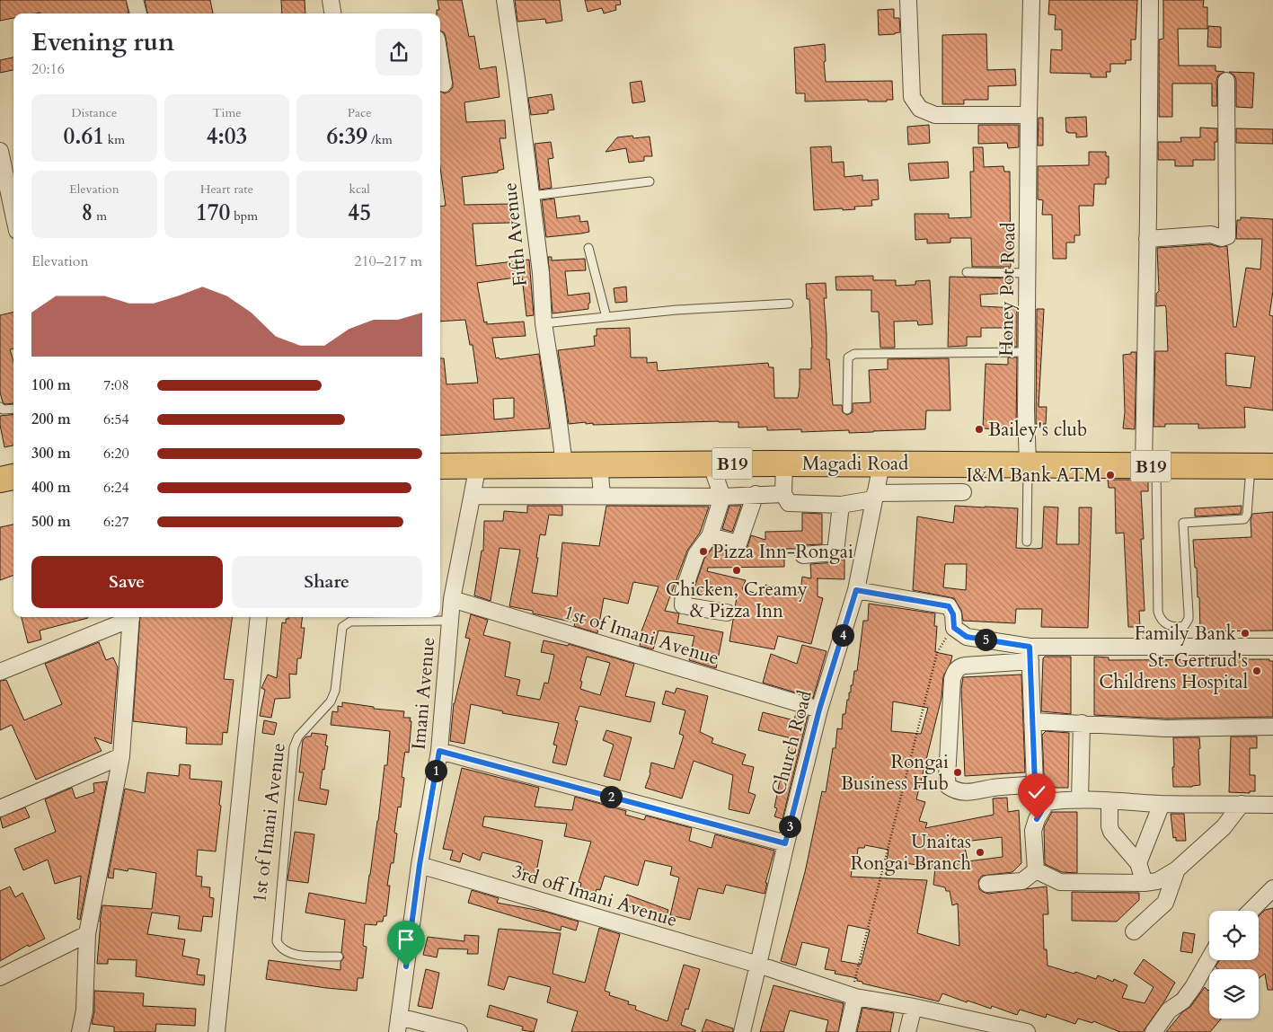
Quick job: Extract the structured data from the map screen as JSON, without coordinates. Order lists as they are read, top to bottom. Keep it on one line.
{"streets":{"highway":["B19","Magadi Road"],"street":["Fifth Avenue","Honey Pot Road","1st of Imani Avenue","Imani Avenue","Church Road","3rd off Imani Avenue"]},"crossings":[["Fifth Avenue","Magadi Road"],["Honey Pot Road","Magadi Road"],["Magadi Road","Imani Avenue"],["Magadi Road","Church Road"],["1st of Imani Avenue","Imani Avenue"],["1st of Imani Avenue","Church Road"],["Imani Avenue","3rd off Imani Avenue"],["Church Road","3rd off Imani Avenue"]],"places":["Bailey's club","I&M Bank ATM","Pizza Inn-Rongai","Chicken, Creamy & Pizza Inn","Family Bank","St. Gertrud's Childrens Hospital","Rongai Business Hub","Unaitas Rongai Branch"],"page":{"heading":["Evening run","20:16"],"stats":[["Distance","0.61 km"],["Time","4:03"],["Pace","6:39 /km"],["Elevation","8 m"],["Heart rate","170 bpm"],["kcal","45"]],"chart":["Elevation","210–217 m"],"list":[{"name":"100 m","note":"7:08"},{"name":"200 m","note":"6:54"},{"name":"300 m","note":"6:20"},{"name":"400 m","note":"6:24"},{"name":"500 m","note":"6:27"}],"buttons":["Save","Share"],"pins":["4","5","1","2","3"]}}
